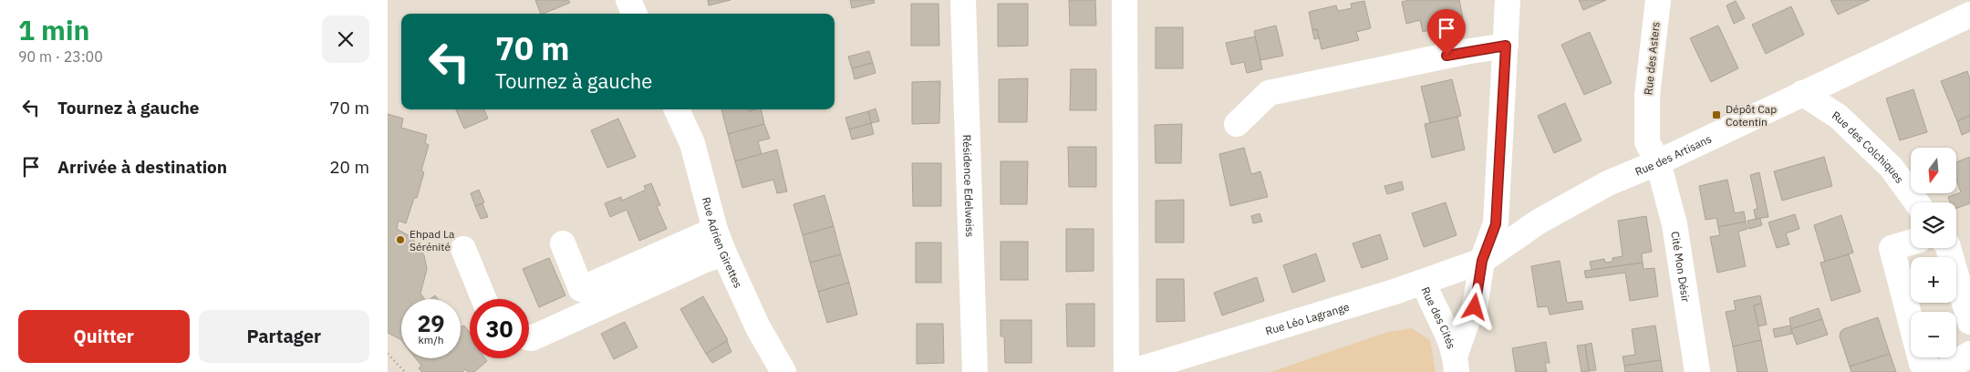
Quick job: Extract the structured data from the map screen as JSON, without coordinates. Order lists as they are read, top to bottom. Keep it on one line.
{"streets":{"street":["Rue des Asters","Rue des Colchiques","Rue des Artisans","Résidence Edelweiss","Rue Adrien Girettes","Cité Mon Désir","Rue Léo Lagrange","Rue des Cités"]},"crossings":[["Rue des Asters","Rue des Artisans"],["Rue des Asters","Cité Mon Désir"],["Rue des Colchiques","Rue des Artisans"],["Rue des Artisans","Cité Mon Désir"],["Rue des Artisans","Rue Léo Lagrange"],["Rue des Artisans","Rue des Cités"],["Rue Léo Lagrange","Rue des Cités"]],"places":{"transit":["Dépôt Cap Cotentin"],"other":["Ehpad La Sérénité"]},"north":"bottom","page":{"heading":["1 min","90 m · 23:00"],"turn":["70 m","Tournez à gauche"],"list":[{"name":"Tournez à gauche","value":"70 m"},{"name":"Arrivée à destination","value":"20 m"}],"map_buttons":["+","−"],"speed":"29 km/h","limit":"30","buttons":["Quitter","Partager"]}}
